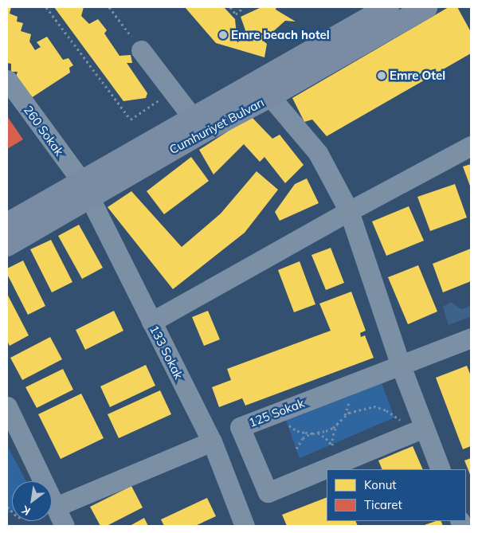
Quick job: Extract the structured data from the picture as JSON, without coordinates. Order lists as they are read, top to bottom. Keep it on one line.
{"streets":{"main road":["Cumhuriyet Bulvarı"],"street":["260 Sokak","133 Sokak","125 Sokak"]},"crossings":[["Cumhuriyet Bulvarı","260 Sokak"],["Cumhuriyet Bulvarı","133 Sokak"],["260 Sokak","133 Sokak"]],"places":["Emre beach hotel","Emre Otel"],"legend":["Konut","Ticaret"],"north":"bottom left"}
